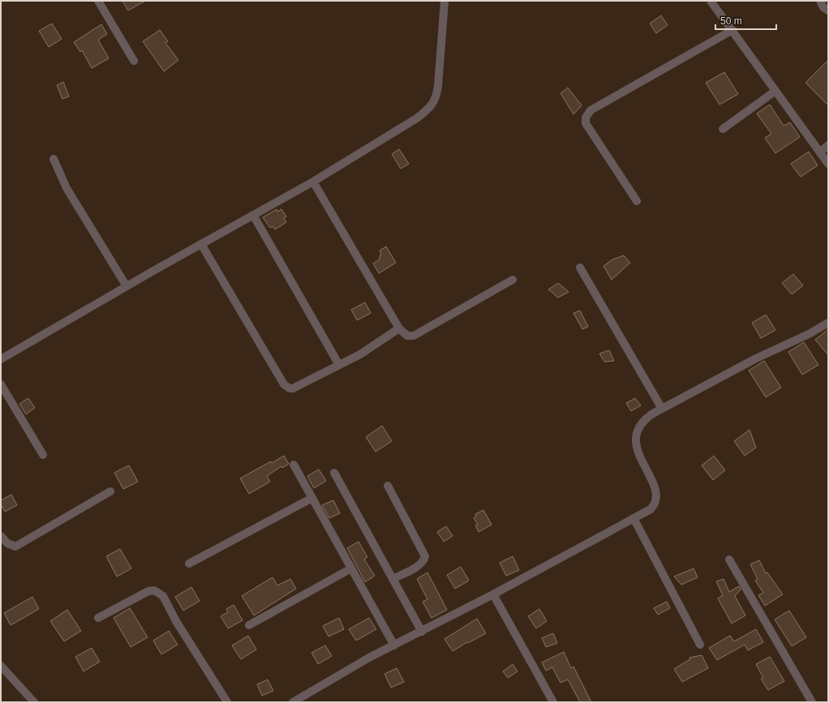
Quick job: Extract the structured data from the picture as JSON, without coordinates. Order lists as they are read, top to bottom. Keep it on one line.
{"scale_bar":"50 m"}
